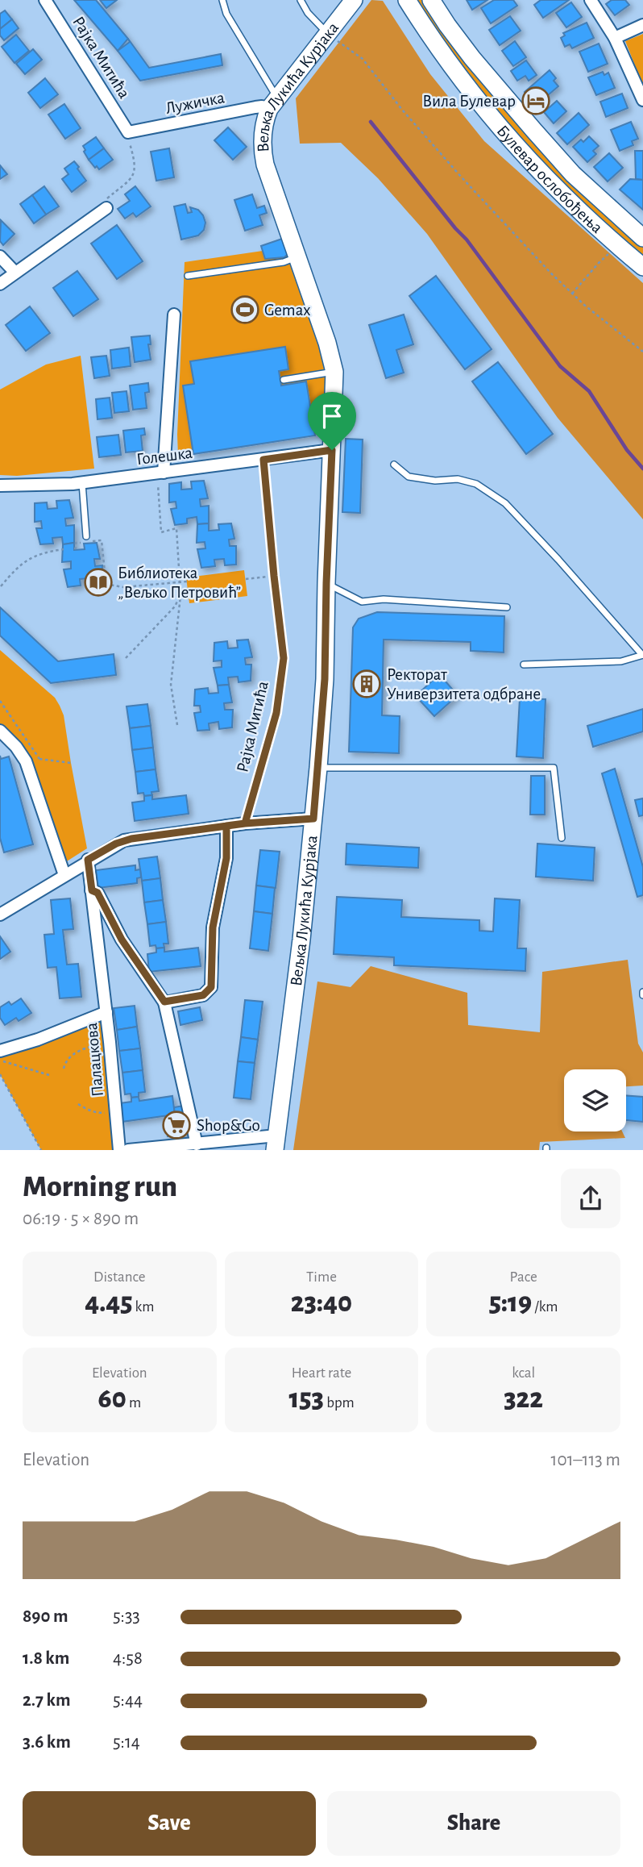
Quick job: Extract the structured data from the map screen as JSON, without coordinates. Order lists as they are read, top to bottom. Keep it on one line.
{"streets":{"street":["Рајка Митића","Вељка Лукића Курјака","Лужичка","Булевар ослобођења","Голешка","Палацкова"]},"crossings":[["Рајка Митића","Лужичка"],["Вељка Лукића Курјака","Лужичка"],["Вељка Лукића Курјака","Голешка"]],"places":{"hotel":["Вила Булевар"],"sports":["Gemax"],"library":["Библиотека „Вељко Петровић”"],"building":["Ректорат Универзитета одбране"],"supermarket":["Shop&Go"]},"page":{"heading":["Morning run","06:19 · 5 × 890 m"],"stats":[["Distance","4.45 km"],["Time","23:40"],["Pace","5:19 /km"],["Elevation","60 m"],["Heart rate","153 bpm"],["kcal","322"]],"chart":["Elevation","101–113 m"],"list":[{"name":"890 m","note":"5:33"},{"name":"1.8 km","note":"4:58"},{"name":"2.7 km","note":"5:44"},{"name":"3.6 km","note":"5:14"}],"buttons":["Save","Share"]}}
